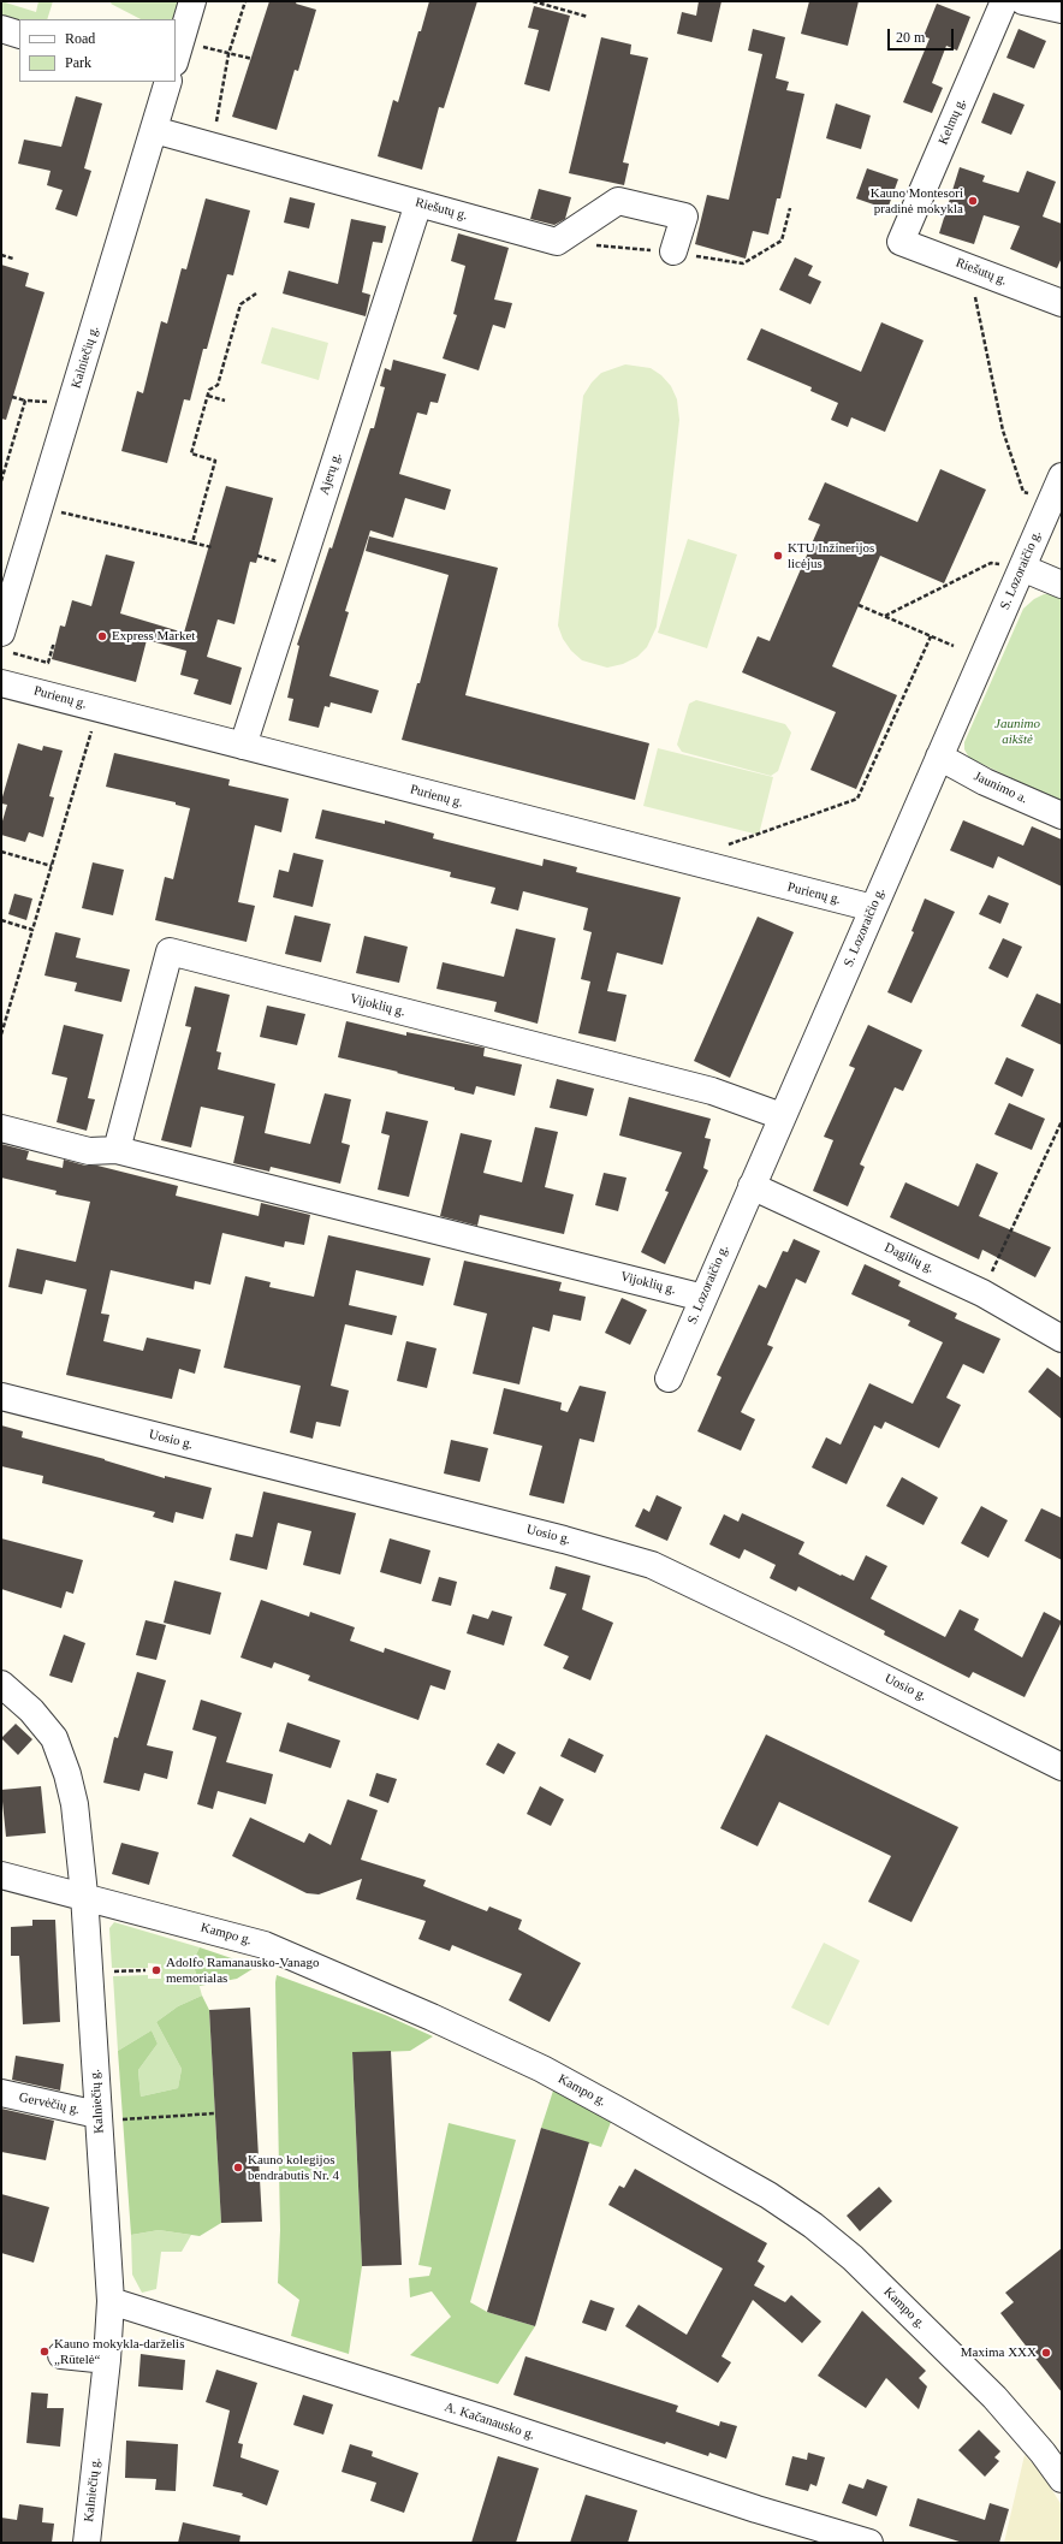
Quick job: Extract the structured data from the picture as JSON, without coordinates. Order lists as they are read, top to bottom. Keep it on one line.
{"streets":{"street":["Kelmų g.","Riešutų g.","Kalniečių g.","Ajerų g.","S. Lozoraičio g.","Purienų g.","Jaunimo a.","Vijoklių g.","Dagilių g.","Uosio g.","Kampo g.","Gervėčių g.","A. Kačanausko g."]},"crossings":[["Kelmų g.","Riešutų g."],["Riešutų g.","Kalniečių g."],["Riešutų g.","Ajerų g."],["Kalniečių g.","Kampo g."],["Kalniečių g.","Gervėčių g."],["Kalniečių g.","A. Kačanausko g."],["Ajerų g.","Purienų g."],["S. Lozoraičio g.","Purienų g."],["S. Lozoraičio g.","Jaunimo a."],["S. Lozoraičio g.","Vijoklių g."],["S. Lozoraičio g.","Dagilių g."]],"parks":["Jaunimo aikštė"],"places":["Kauno Montesori pradinė mokykla","KTU Inžinerijos licėjus","Express Market","Adolfo Ramanausko-Vanago memorialas","Kauno kolegijos bendrabutis Nr. 4","Kauno mokykla-darželis „Rūtelė“","Maxima XXX"],"legend":["Road","Park"],"scale_bar":"20 m"}
